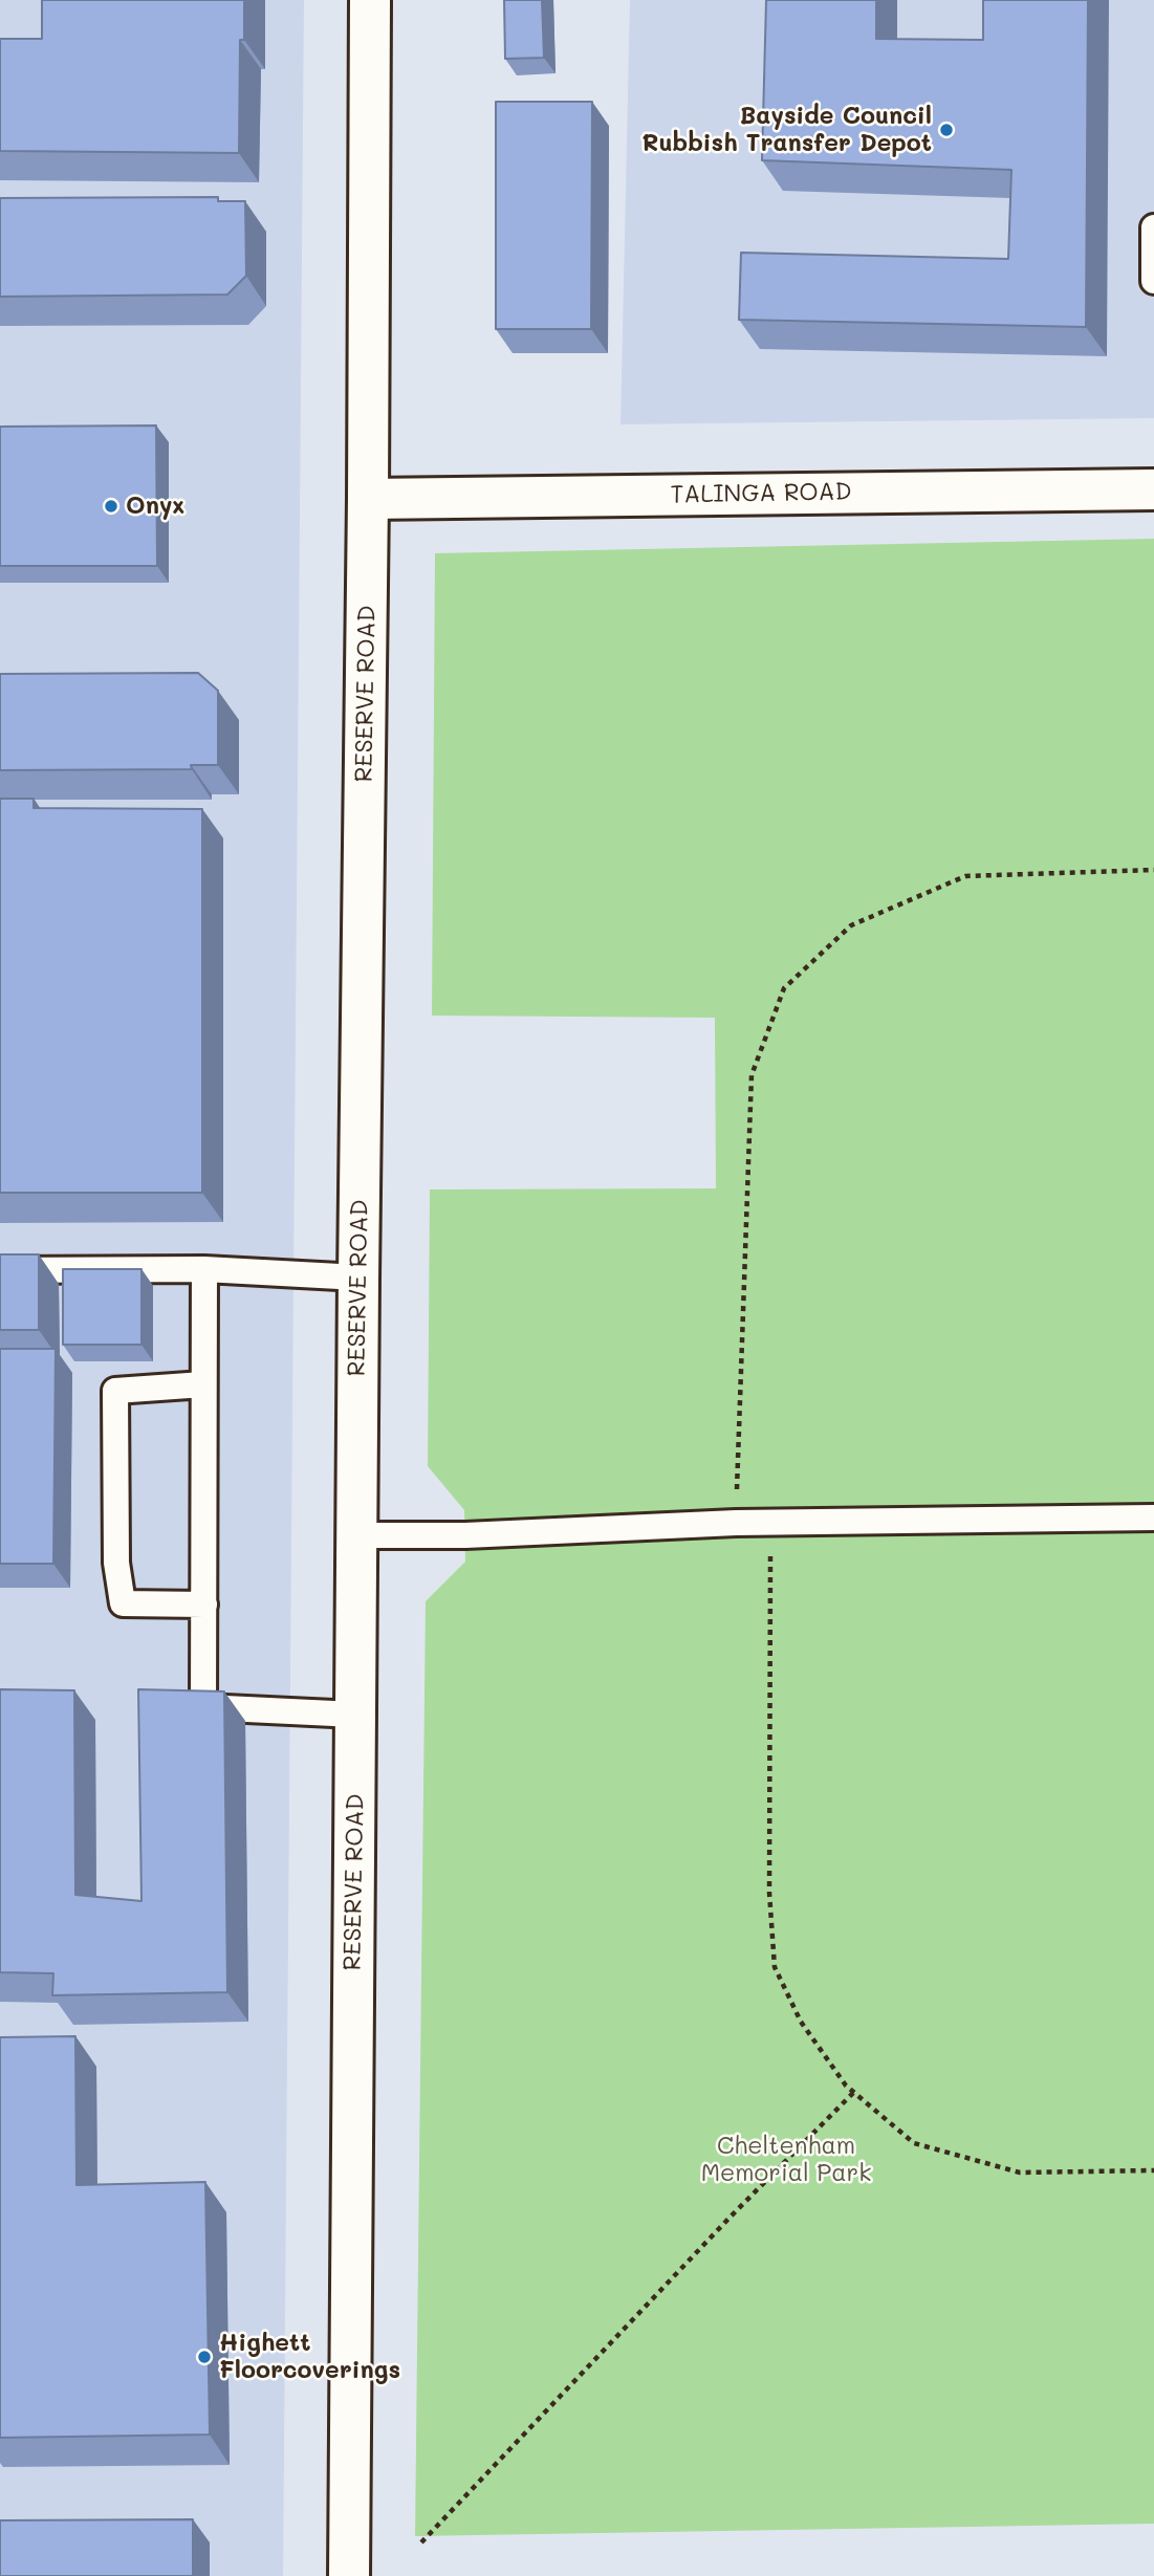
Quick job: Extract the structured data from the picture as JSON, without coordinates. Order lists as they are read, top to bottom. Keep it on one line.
{"streets":{"street":["TALINGA ROAD","RESERVE ROAD"]},"crossings":[["TALINGA ROAD","RESERVE ROAD"]],"parks":["Cheltenham Memorial Park"],"places":["Bayside Council Rubbish Transfer Depot","Onyx","Highett Floorcoverings"]}
